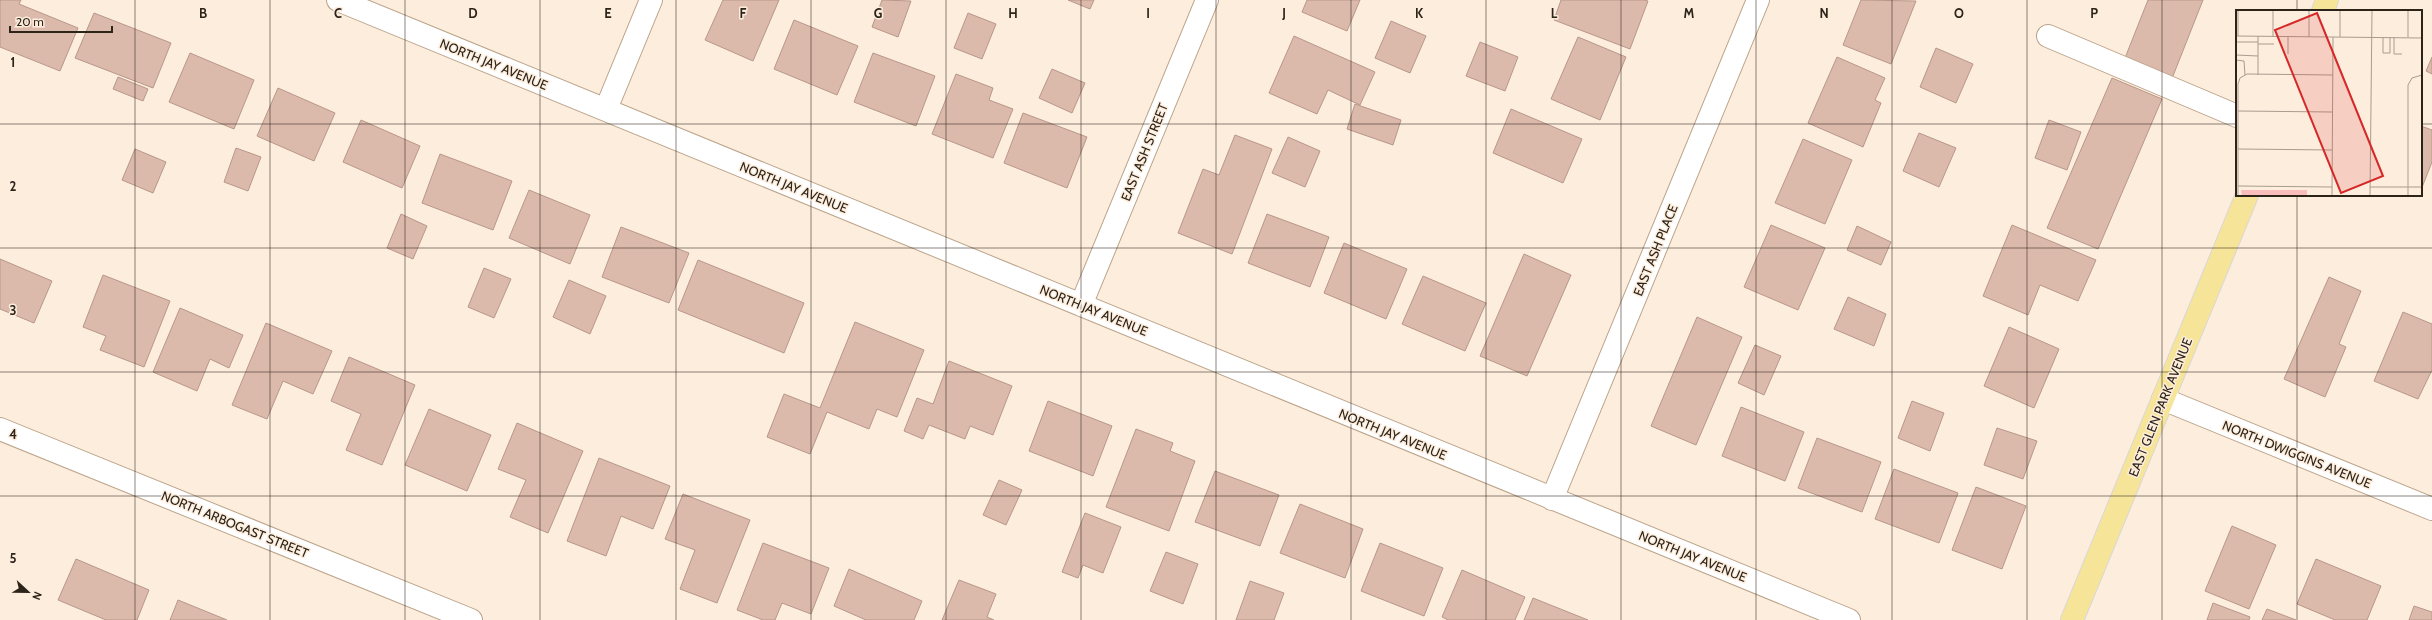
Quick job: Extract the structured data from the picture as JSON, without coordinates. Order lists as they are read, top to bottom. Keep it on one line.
{"streets":{"main road":["EAST GLEN PARK AVENUE"],"street":["NORTH JAY AVENUE","EAST ASH STREET","EAST ASH PLACE","NORTH DWIGGINS AVENUE","NORTH ARBOGAST STREET"]},"crossings":[["NORTH JAY AVENUE","EAST ASH STREET"],["NORTH JAY AVENUE","EAST ASH PLACE"],["EAST GLEN PARK AVENUE","NORTH DWIGGINS AVENUE"]],"scale_bar":"20 m","north":"right","grid":{"columns":["B","C","D","E","F","G","H","I","J","K","L","M","N","O","P"],"rows":["1","2","3","4","5"]}}
